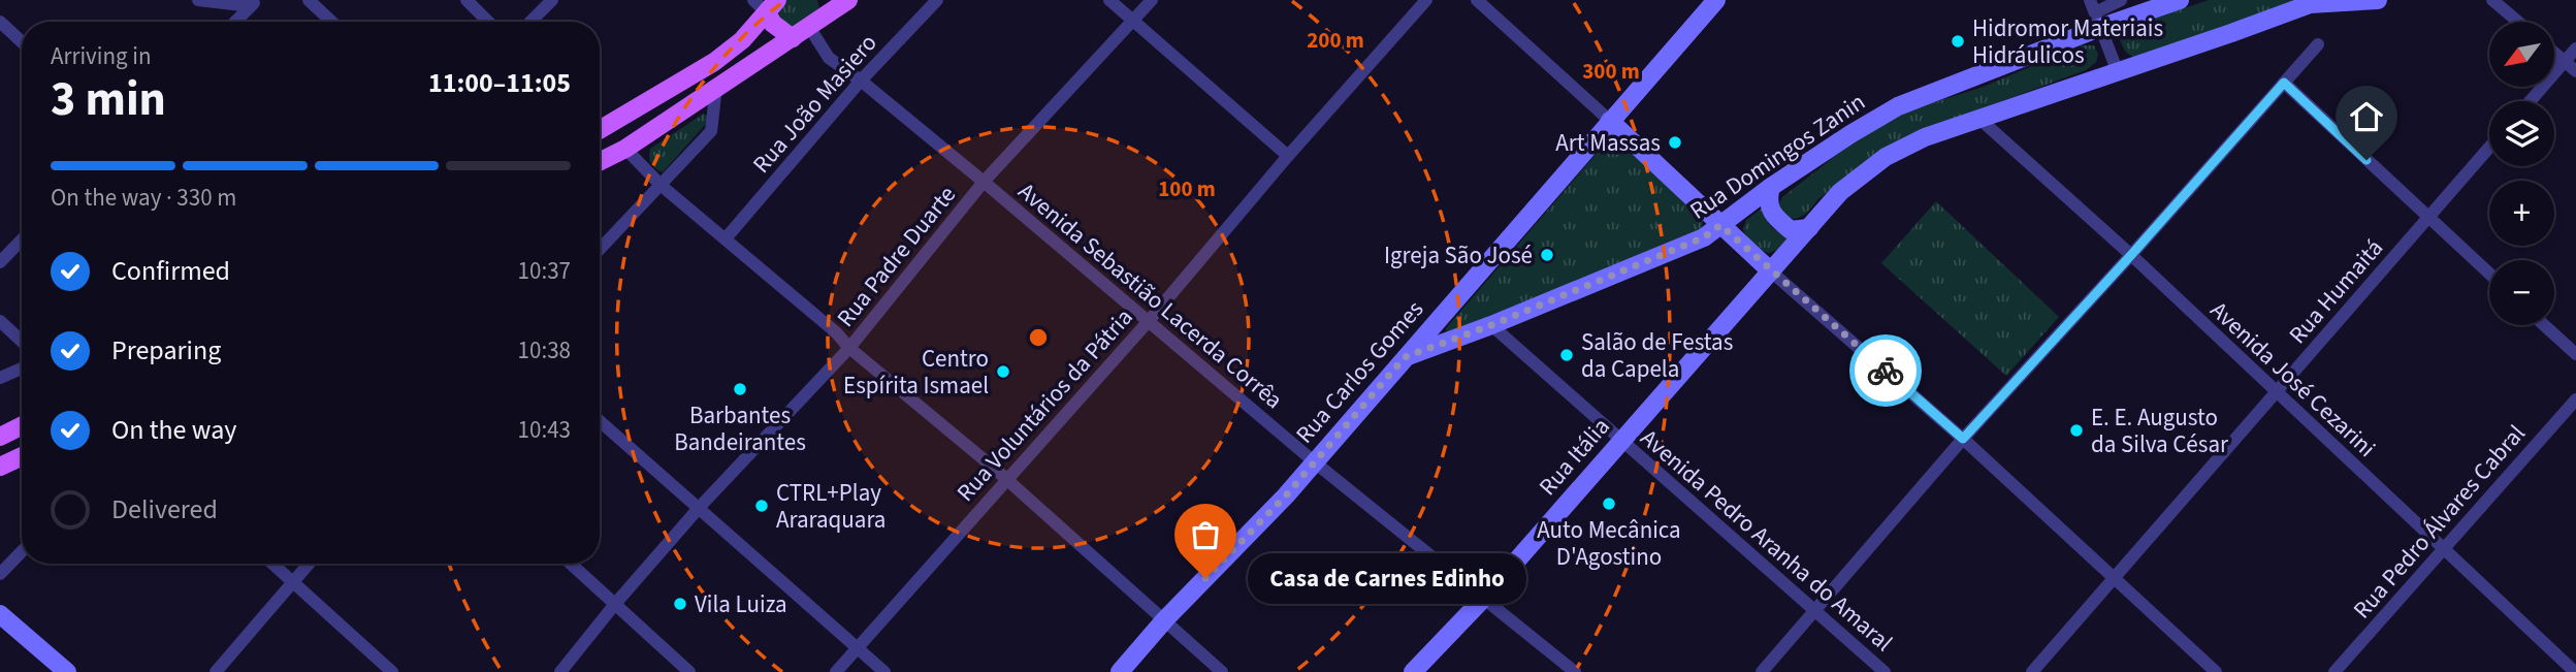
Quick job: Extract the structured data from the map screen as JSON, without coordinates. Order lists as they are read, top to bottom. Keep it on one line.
{"streets":{"street":["Rua João Masiero","Rua Domingos Zanin","Rua Padre Duarte","Rua Humaitá","Avenida Sebastião Lacerda Corrêa","Rua Carlos Gomes","Avenida José Cezarini","Rua Voluntários da Pátria","Rua Itália","Rua Pedro Álvares Cabral","Avenida Pedro Aranha do Amaral"]},"crossings":[["Rua João Masiero","Avenida Sebastião Lacerda Corrêa"],["Rua Domingos Zanin","Rua Carlos Gomes"],["Rua Domingos Zanin","Avenida Pedro Aranha do Amaral"],["Rua Padre Duarte","Avenida Sebastião Lacerda Corrêa"],["Rua Humaitá","Avenida José Cezarini"],["Avenida Sebastião Lacerda Corrêa","Rua Carlos Gomes"],["Avenida Sebastião Lacerda Corrêa","Rua Voluntários da Pátria"],["Avenida Sebastião Lacerda Corrêa","Rua Itália"],["Avenida José Cezarini","Rua Pedro Álvares Cabral"],["Rua Itália","Avenida Pedro Aranha do Amaral"]],"places":["Hidromor Materiais Hidráulicos","Art Massas","Igreja São José","Salão de Festas da Capela","Centro Espírita Ismael","Barbantes Bandeirantes","E. E. Augusto da Silva César","Auto Mecânica D'Agostino","CTRL+Play Araraquara","Casa de Carnes Edinho","Vila Luiza"],"north":"bottom left","page":{"map_buttons":["+","−"],"heading":["3 min","Arriving in","11:00–11:05"],"bar":"On the way · 330 m","list":[["Confirmed","10:37"],["Preparing","10:38"],["On the way","10:43"],"Delivered"],"bubble":"Casa de Carnes Edinho"},"rings":["200 m","300 m","100 m"]}
